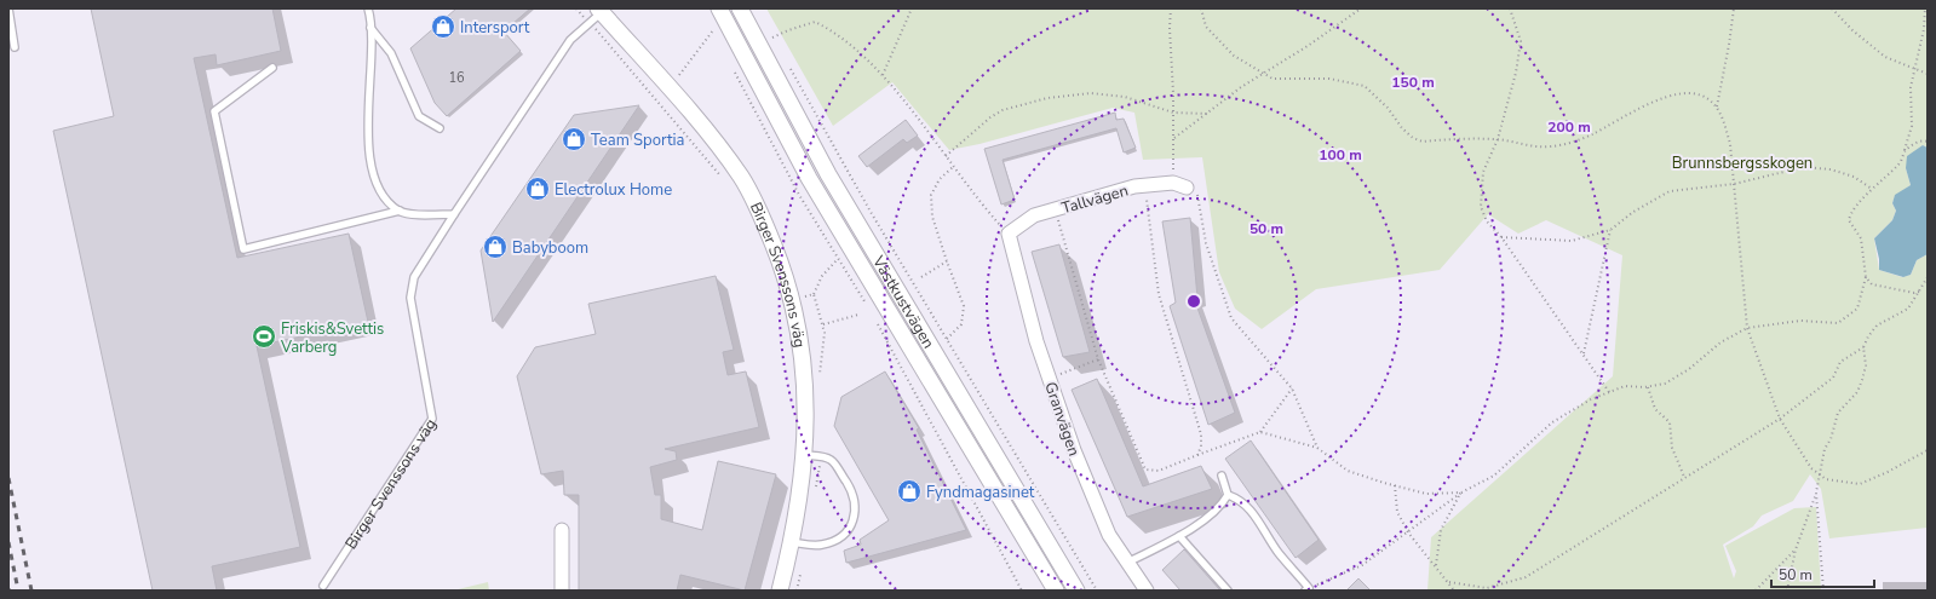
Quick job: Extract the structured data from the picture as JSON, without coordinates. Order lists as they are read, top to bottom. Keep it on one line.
{"streets":{"street":["Tallvägen","Birger Svenssons väg","Västkustvägen","Granvägen"]},"crossings":[["Tallvägen","Granvägen"]],"parks":["Brunnsbergsskogen"],"places":{"shop":["Intersport","Team Sportia","Electrolux Home","Babyboom","Fyndmagasinet"],"sports":["Friskis&Svettis Varberg"]},"house_numbers":["16"],"scale_bar":"50 m","rings":["150 m","200 m","100 m","50 m"]}
